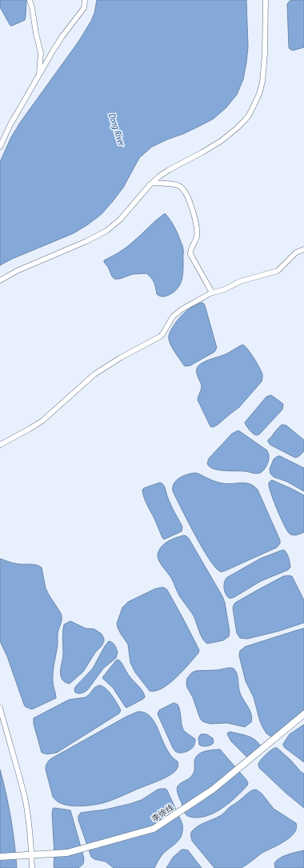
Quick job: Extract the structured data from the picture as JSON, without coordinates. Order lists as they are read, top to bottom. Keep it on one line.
{"streets":{"main road":["李徐线"]},"water":["Dong River"]}
